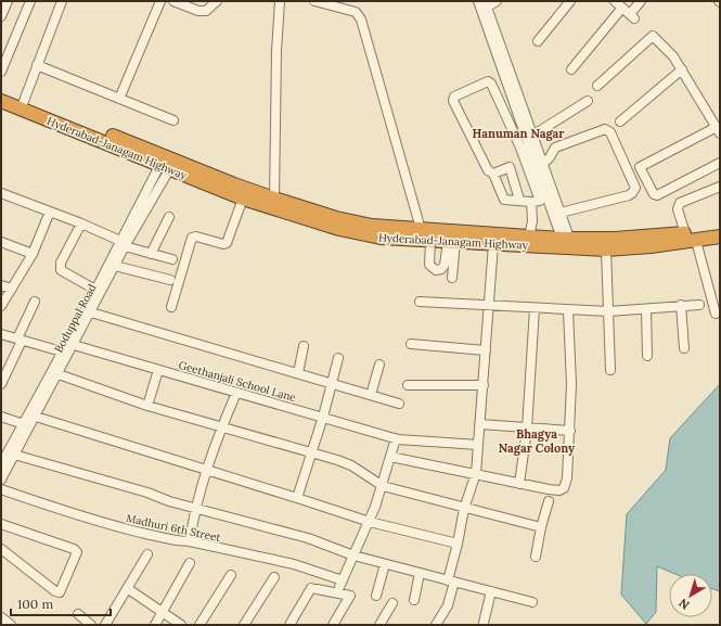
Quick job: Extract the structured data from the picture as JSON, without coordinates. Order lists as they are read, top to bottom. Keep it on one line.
{"streets":{"highway":["Hyderabad-Janagam Highway"],"street":["Boduppal Road","Geethanjali School Lane","Madhuri 6th Street"]},"crossings":[["Hyderabad-Janagam Highway","Boduppal Road"],["Boduppal Road","Geethanjali School Lane"]],"districts":["Hanuman Nagar","Bhagya Nagar Colony"],"scale_bar":"100 m","north":"bottom left"}
